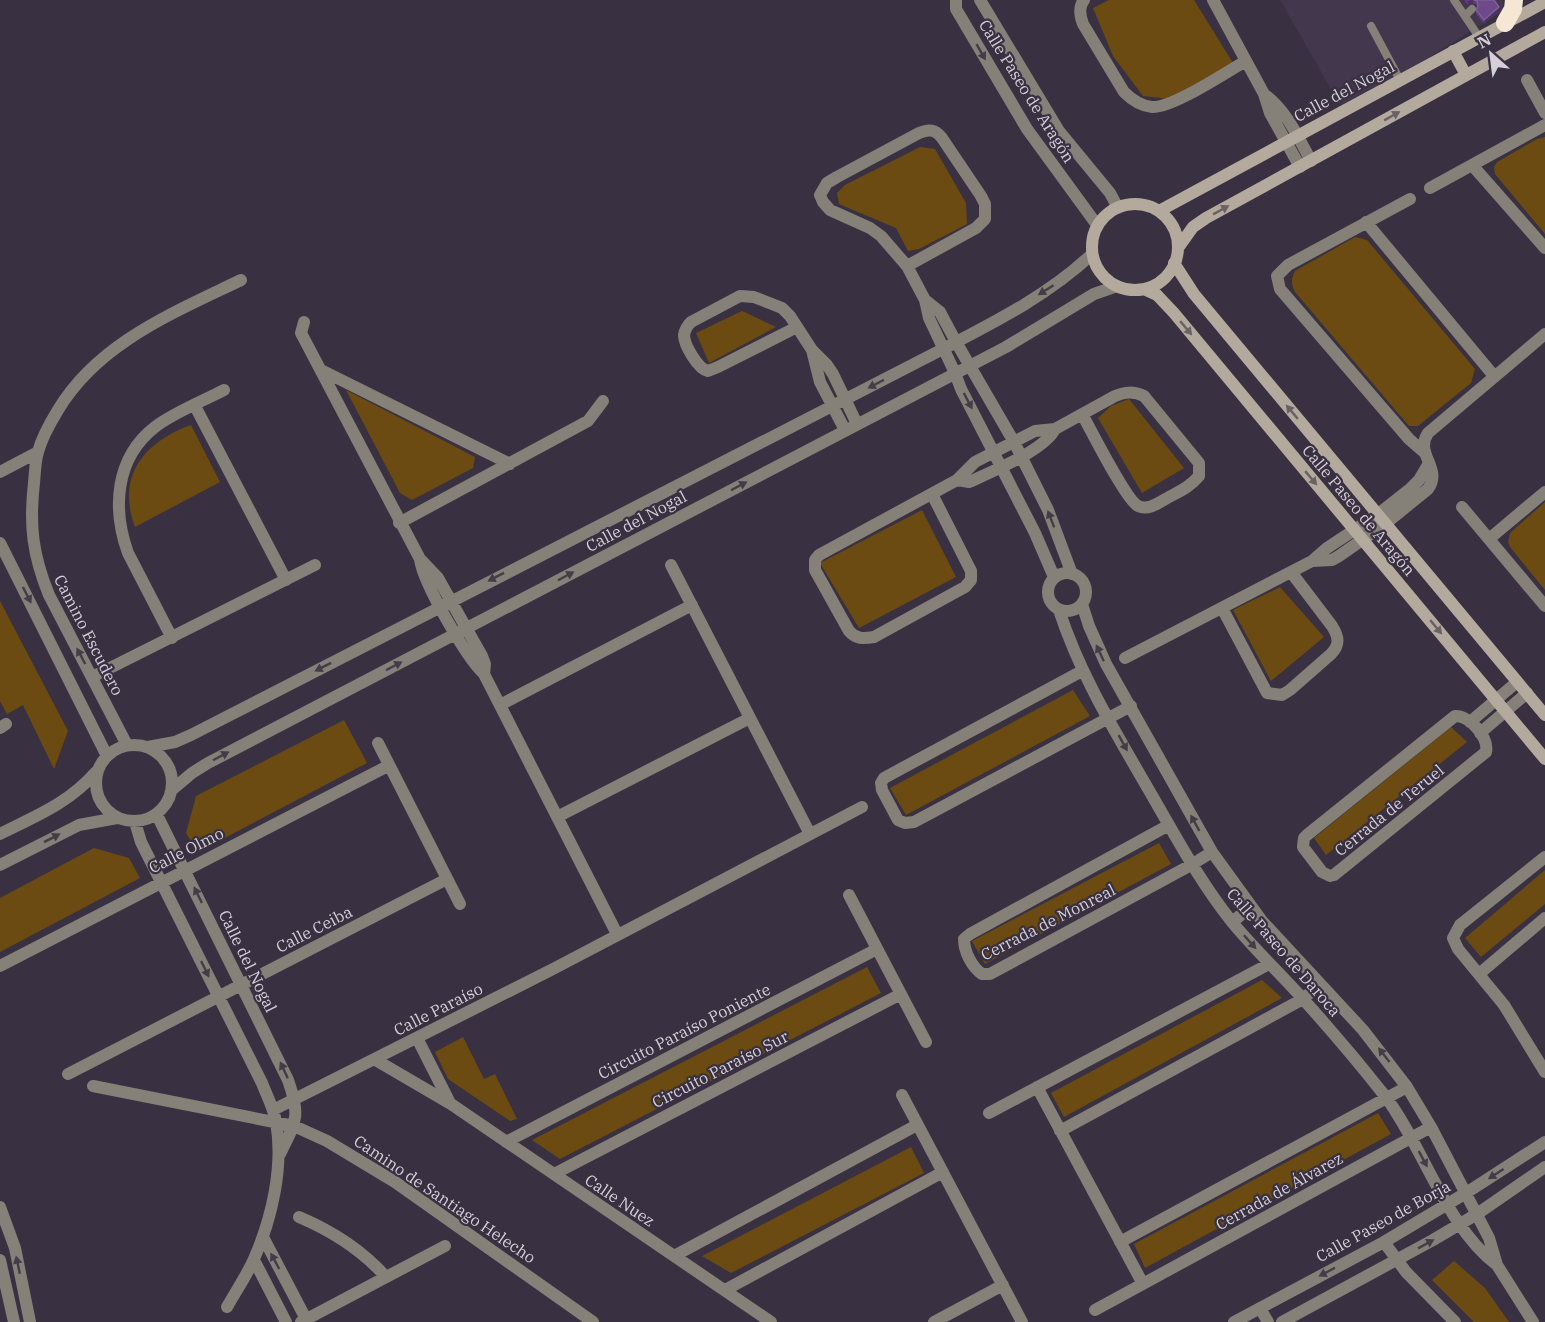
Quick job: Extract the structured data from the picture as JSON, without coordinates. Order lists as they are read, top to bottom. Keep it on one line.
{"streets":{"street":["Calle Paseo de Aragón","Calle del Nogal","Camino Escudero","Cerrada de Teruel","Calle Olmo","Cerrada de Monreal","Calle Ceiba","Calle Paseo de Daroca","Calle Paraíso","Circuito Paraíso Poniente","Circuito Paraíso Sur","Cerrada de Álvarez","Camino de Santiago Helecho","Calle Nuez","Calle Paseo de Borja"]},"crossings":[["Calle Paseo de Aragón","Calle del Nogal"],["Calle del Nogal","Camino Escudero"],["Calle del Nogal","Calle Olmo"],["Calle del Nogal","Calle Ceiba"],["Calle del Nogal","Calle Paraíso"],["Calle del Nogal","Camino de Santiago Helecho"],["Cerrada de Monreal","Calle Paseo de Daroca"],["Calle Paseo de Daroca","Cerrada de Álvarez"],["Calle Paseo de Daroca","Calle Paseo de Borja"],["Calle Paraíso","Calle Nuez"],["Circuito Paraíso Poniente","Calle Nuez"],["Circuito Paraíso Sur","Calle Nuez"]],"north":"top left"}
